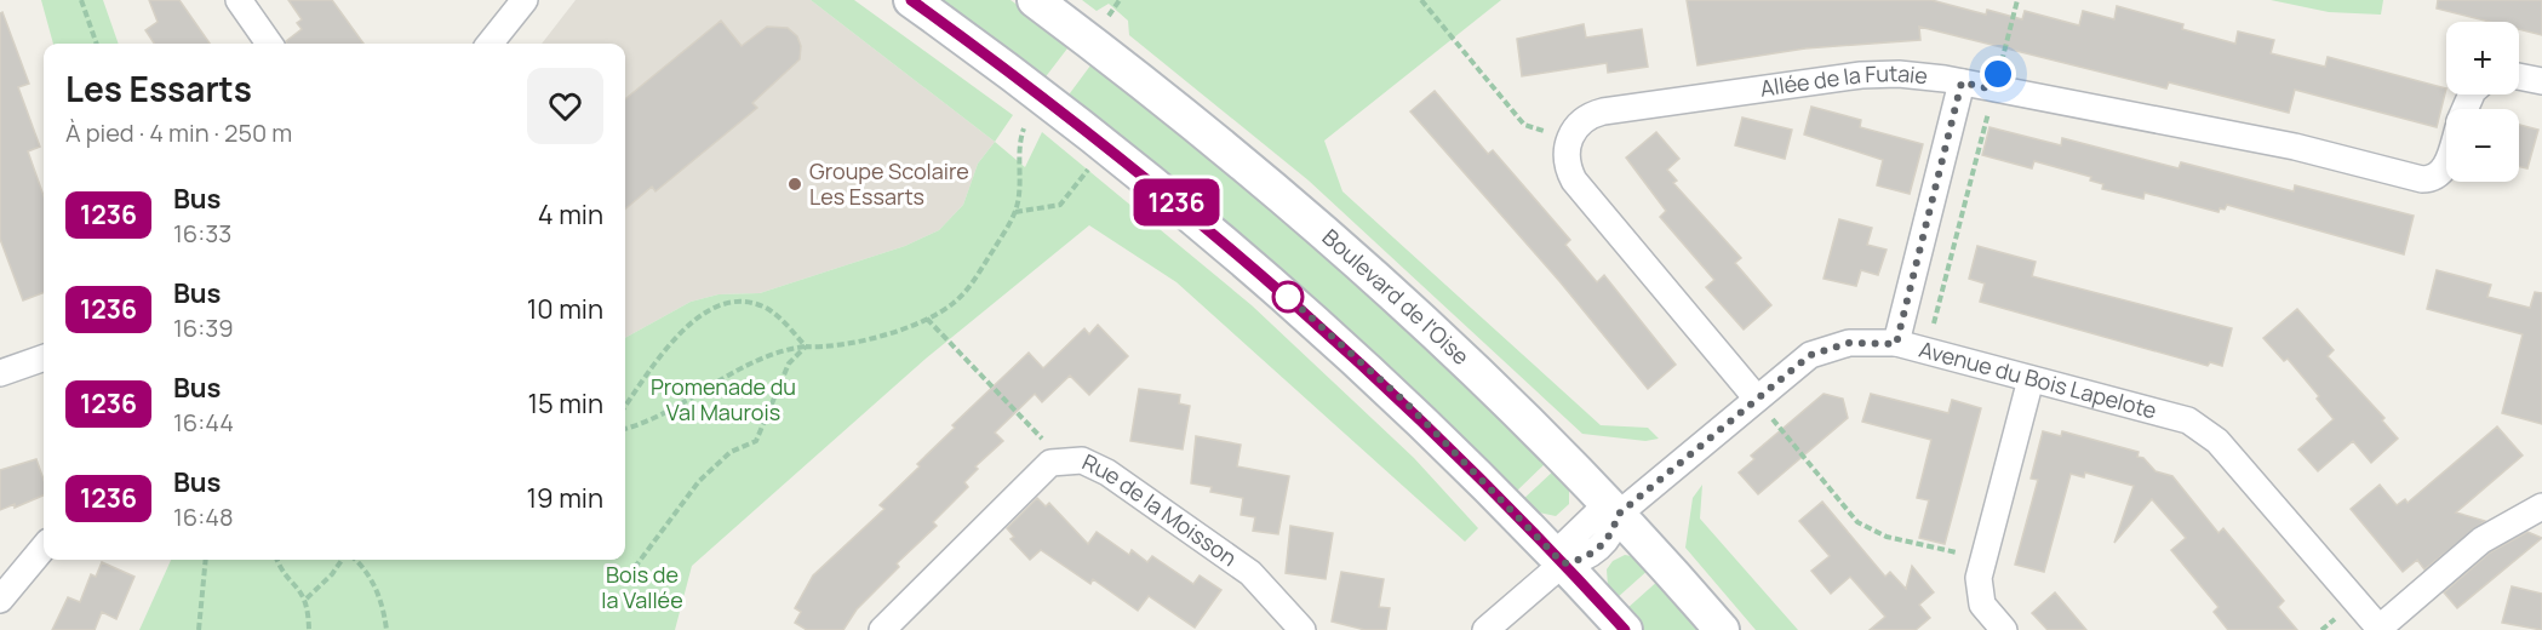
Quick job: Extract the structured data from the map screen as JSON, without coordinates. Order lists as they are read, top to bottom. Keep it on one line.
{"streets":{"main road":["Boulevard de l'Oise"],"street":["Allée de la Futaie","Avenue du Bois Lapelote","Rue de la Moisson"]},"crossings":[["Allée de la Futaie","Avenue du Bois Lapelote"],["Boulevard de l'Oise","Avenue du Bois Lapelote"]],"parks":["Promenade du Val Maurois","Bois de la Vallée"],"places":["Groupe Scolaire Les Essarts"],"lines":["bus line 1236"],"page":{"on_map":"1236","map_buttons":["+","−"],"heading":["Les Essarts","À pied · 4 min · 250 m"],"list":[{"mark":"1236","name":"Bus","note":"16:33","value":"4 min"},{"mark":"1236","name":"Bus","note":"16:39","value":"10 min"},{"mark":"1236","name":"Bus","note":"16:44","value":"15 min"},{"mark":"1236","name":"Bus","note":"16:48","value":"19 min"}]}}
